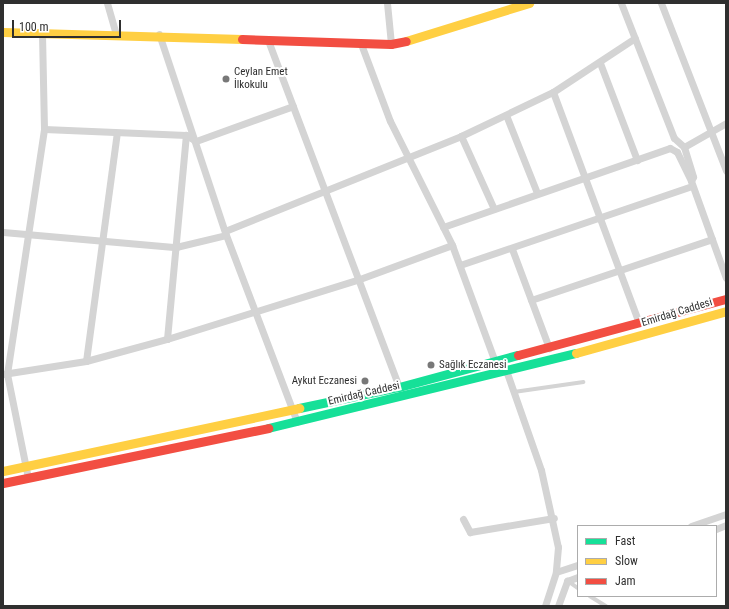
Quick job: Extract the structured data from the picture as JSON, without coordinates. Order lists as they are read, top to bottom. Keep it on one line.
{"streets":{"main road":["Emirdağ Caddesi"]},"places":["Ceylan Emet İlkokulu","Sağlık Eczanesi","Aykut Eczanesi"],"legend":["Fast","Slow","Jam"],"scale_bar":"100 m"}
